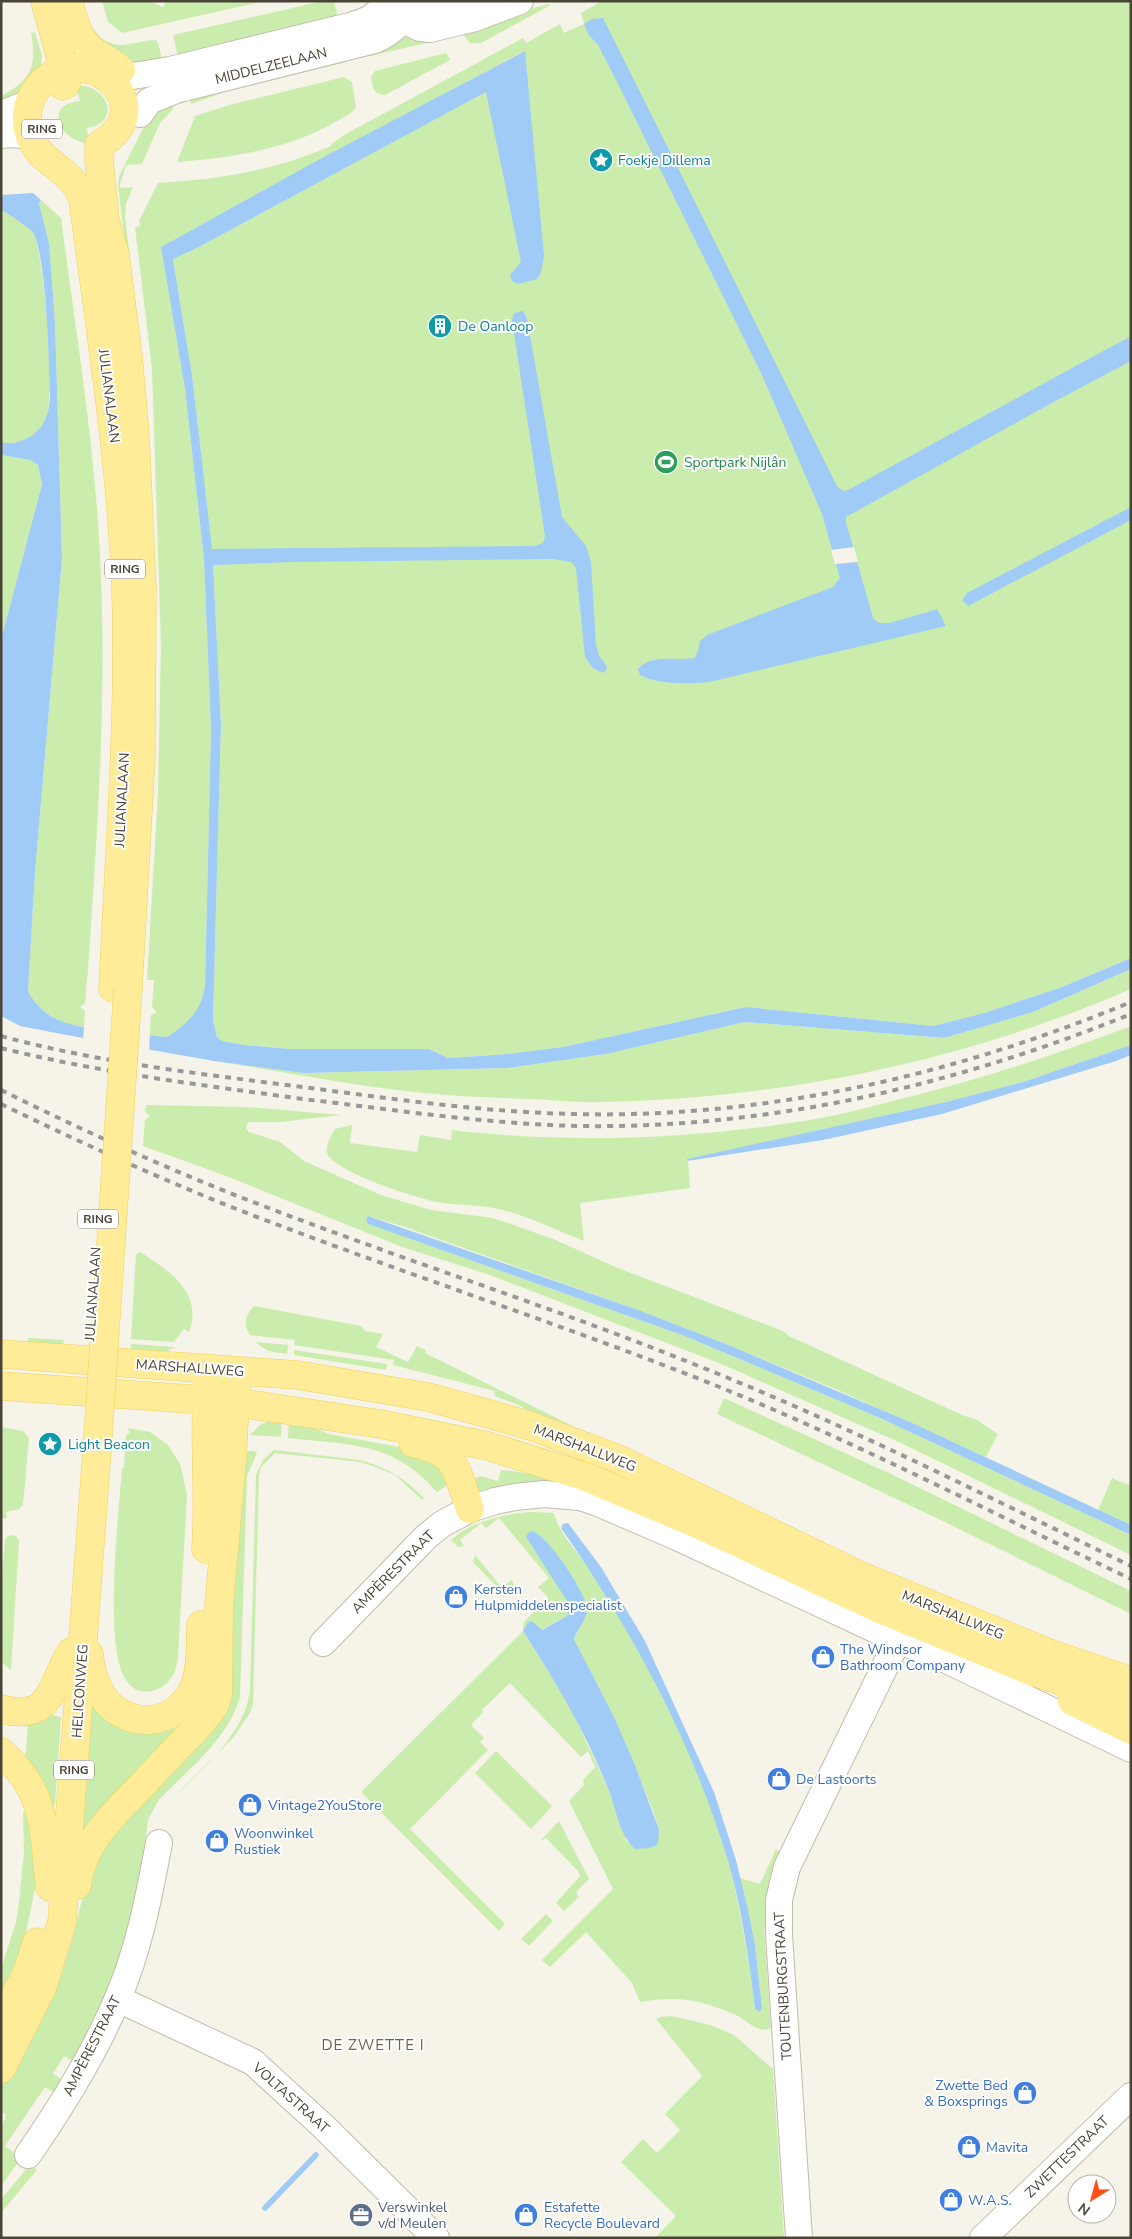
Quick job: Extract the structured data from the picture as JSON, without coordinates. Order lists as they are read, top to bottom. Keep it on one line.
{"streets":{"main road":["RING","JULIANALAAN","MARSHALLWEG","HELICONWEG"],"street":["MIDDELZEELAAN","AMPÈRESTRAAT","TOUTENBURGSTRAAT","VOLTASTRAAT","ZWETTESTRAAT"]},"crossings":[["MIDDELZEELAAN","RING"],["RING","JULIANALAAN"],["JULIANALAAN","HELICONWEG"],["AMPÈRESTRAAT","VOLTASTRAAT"]],"districts":["DE ZWETTE I"],"places":{"place":["Foekje Dillema","Light Beacon"],"building":["De Oanloop"],"sports":["Sportpark Nijlân"],"shop":["Kersten Hulpmiddelenspecialist","The Windsor Bathroom Company","De Lastoorts","Vintage2YouStore","Woonwinkel Rustiek","Zwette Bed & Boxsprings","Mavita","W.A.S.","Estafette Recycle Boulevard"],"office":["Verswinkel v/d Meulen"]},"north":"bottom left"}
